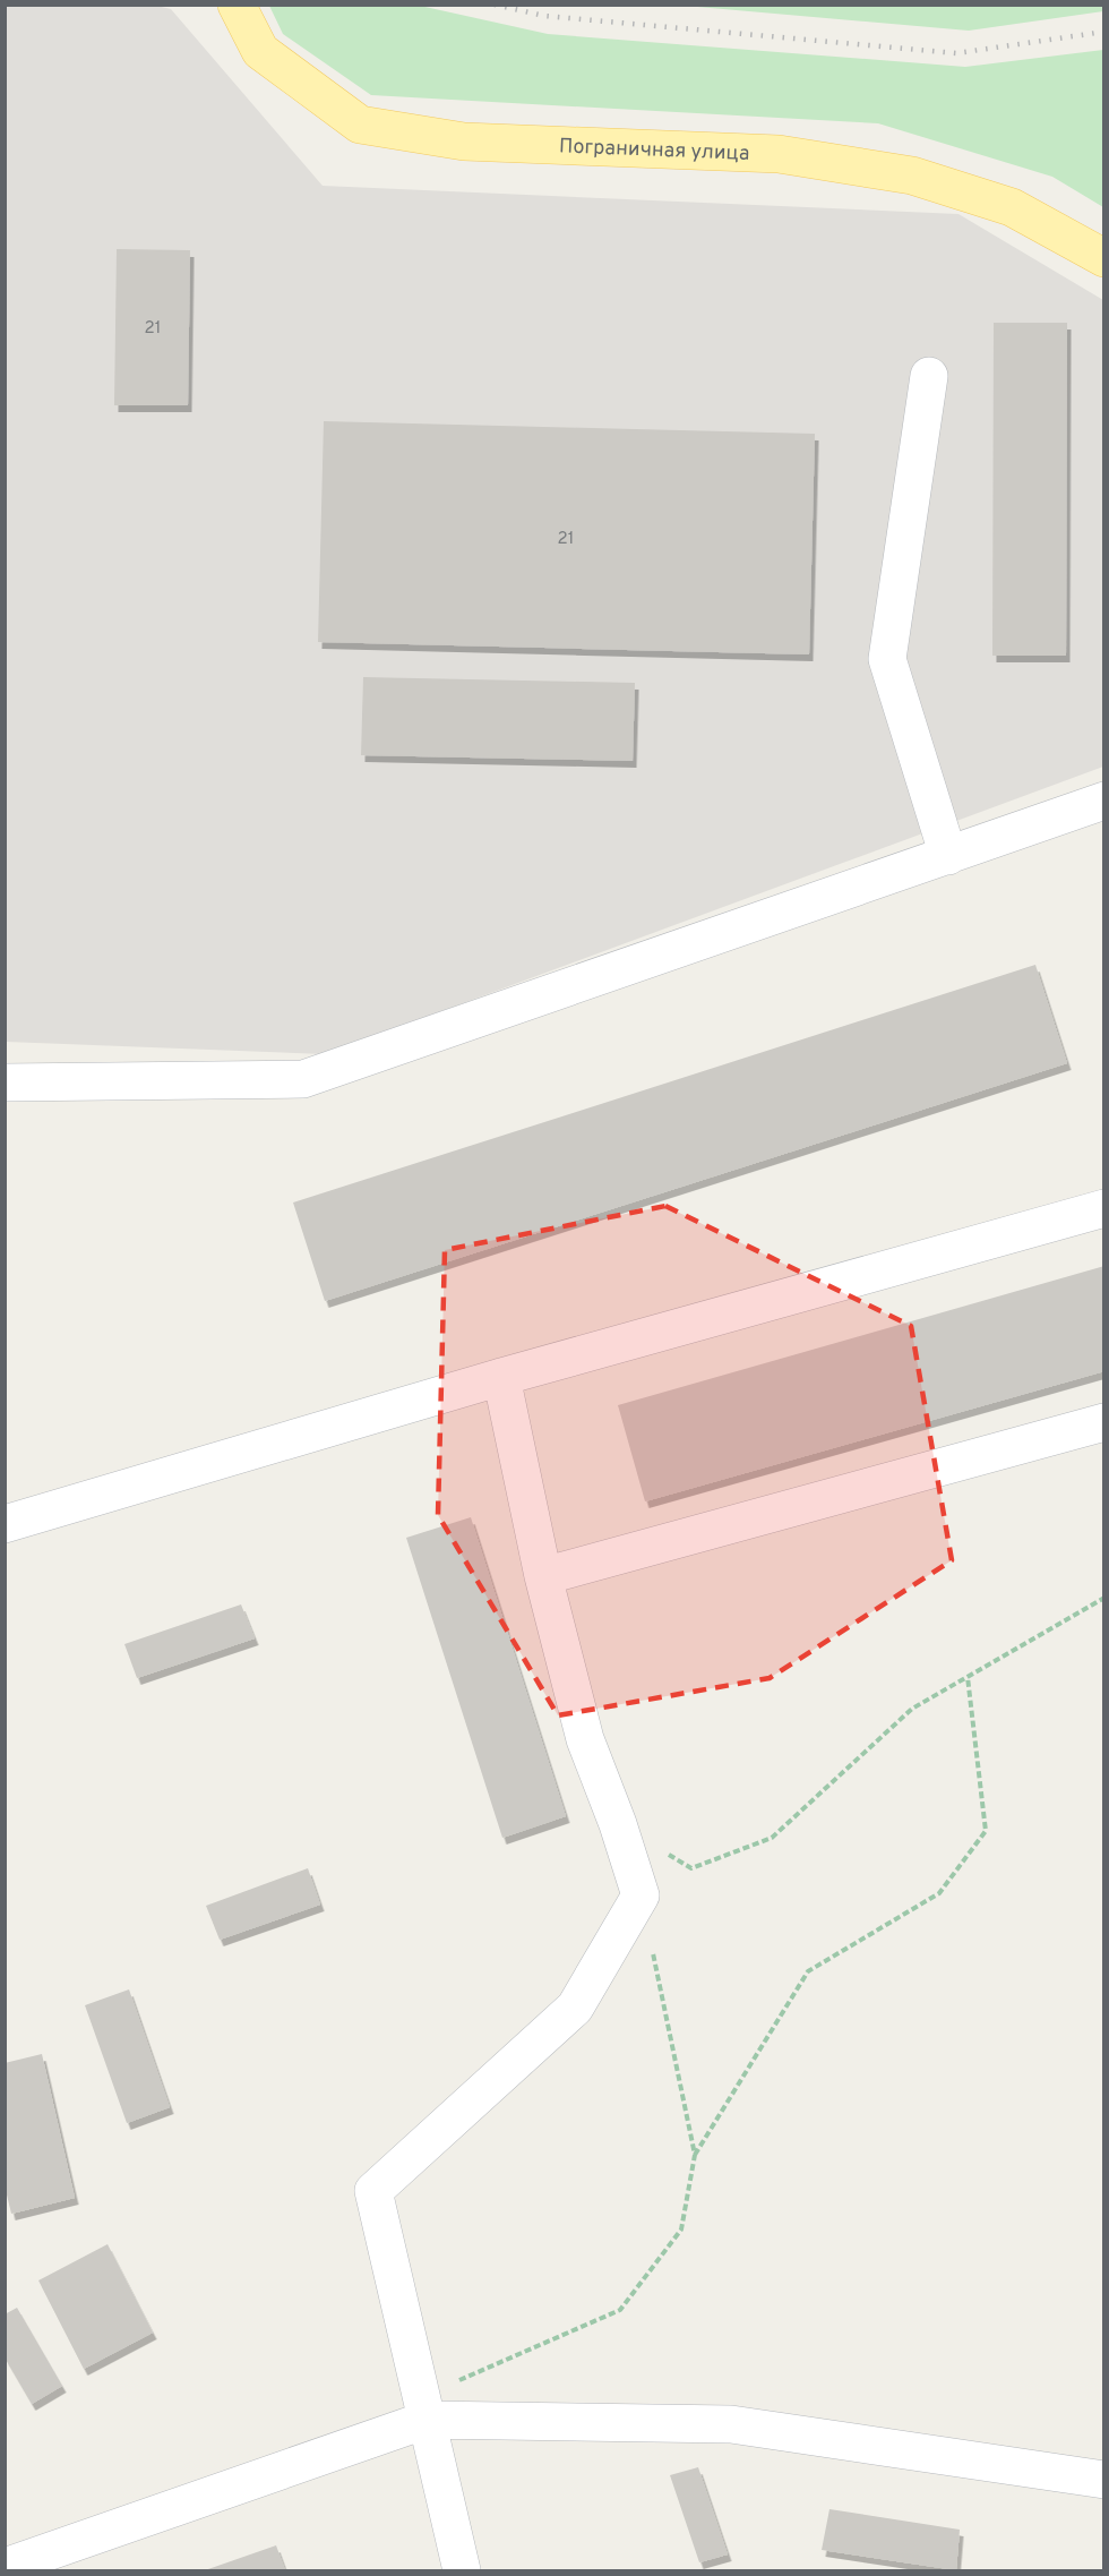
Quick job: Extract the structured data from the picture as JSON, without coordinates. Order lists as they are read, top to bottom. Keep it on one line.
{"streets":{"main road":["Пограничная улица"]},"house_numbers":["21","21"]}
